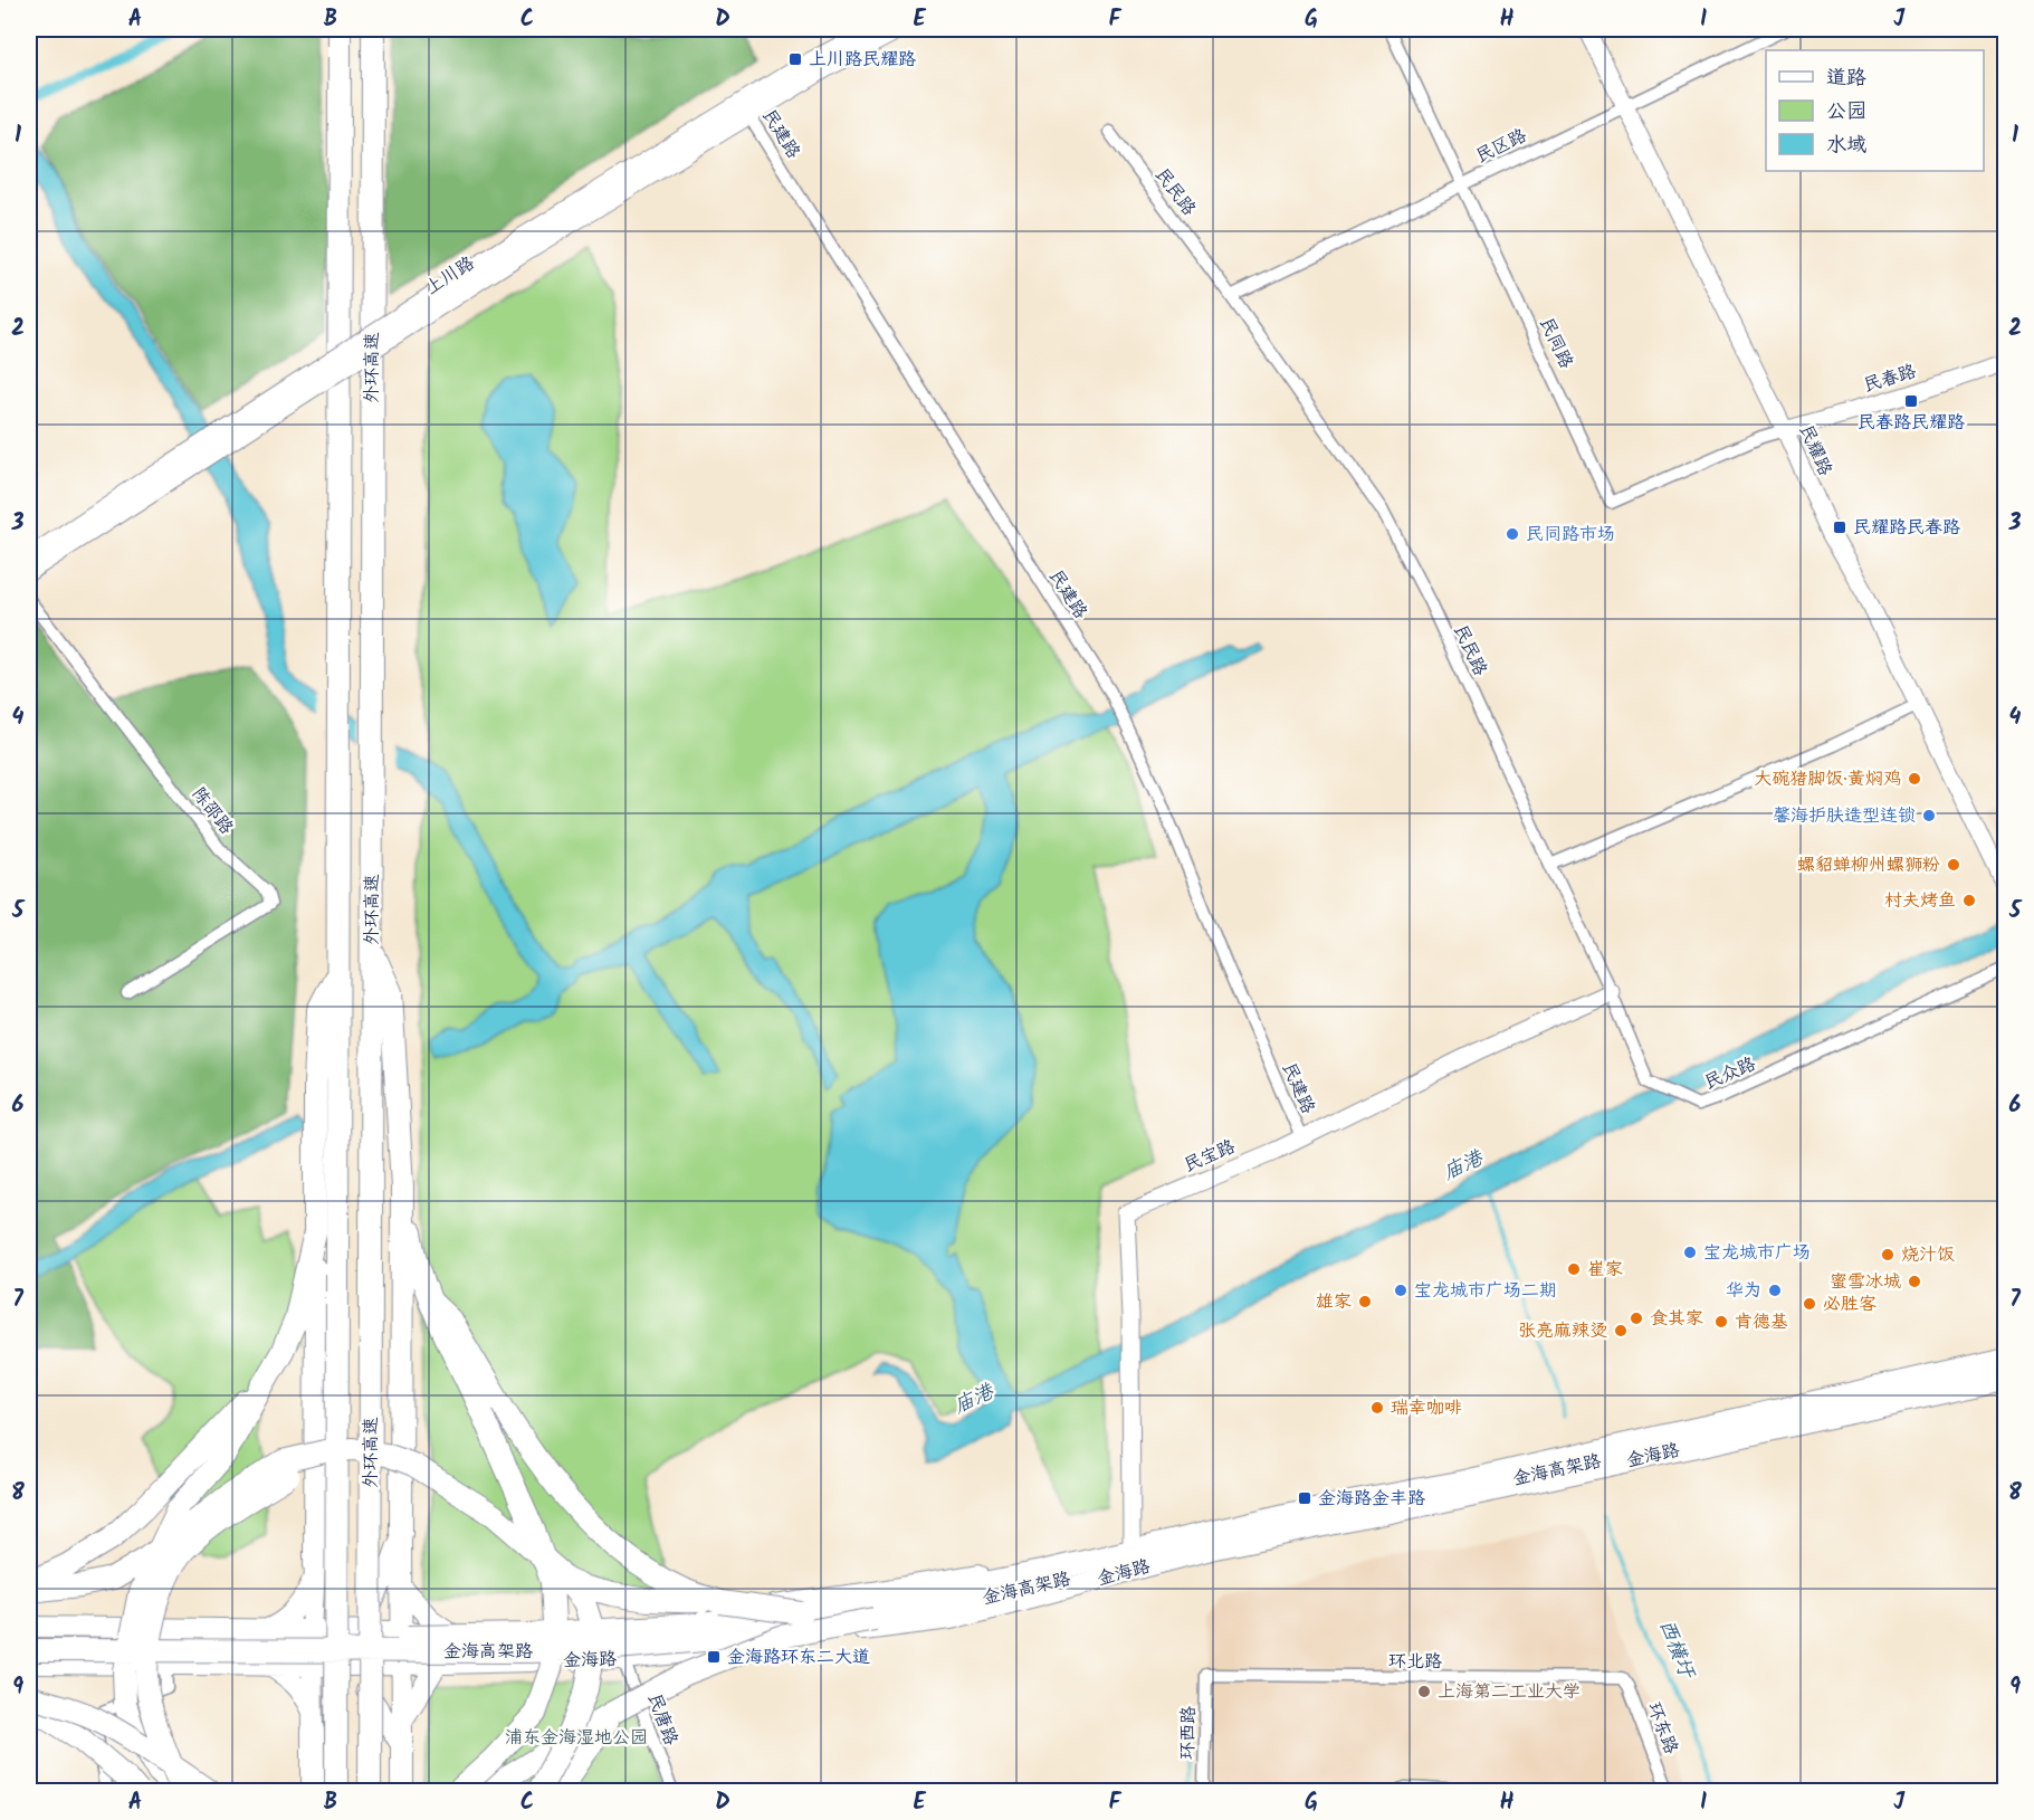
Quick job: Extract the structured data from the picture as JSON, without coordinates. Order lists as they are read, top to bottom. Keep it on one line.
{"streets":{"highway":["外环高速","金海高架路"],"main road":["金海路"],"street":["民建路","民区路","民民路","上川路","民同路","民春路","民耀路","陈邵路","民众路","民宝路","环北路","民唐路","环东路","环西路"]},"crossings":[["民建路","上川路"],["民建路","民宝路"],["民区路","民民路"],["民区路","民同路"],["民区路","民耀路"],["民民路","民众路"],["民同路","民春路"],["民同路","民耀路"],["民春路","民耀路"],["民众路","民宝路"],["民宝路","金海路"],["金海路","民唐路"],["环北路","环东路"],["环北路","环西路"]],"water":["庙港","西横圩"],"parks":["浦东金海湿地公园"],"places":{"transit":["上川路民耀路","民春路民耀路","民耀路民春路","金海路金丰路","金海路环东二大道"],"other":["民同路市场","大碗猪脚饭·黄焖鸡","馨海护肤造型连锁","螺貂蝉柳州螺狮粉","村夫烤鱼","宝龙城市广场","烧汁饭","崔家","蜜雪冰城","宝龙城市广场二期","华为","雄家","必胜客","食其家","肯德基","张亮麻辣烫","瑞幸咖啡","上海第二工业大学"]},"legend":["道路","公园","水域"],"grid":{"columns":["A","B","C","D","E","F","G","H","I","J"],"rows":["1","2","3","4","5","6","7","8","9"]}}
